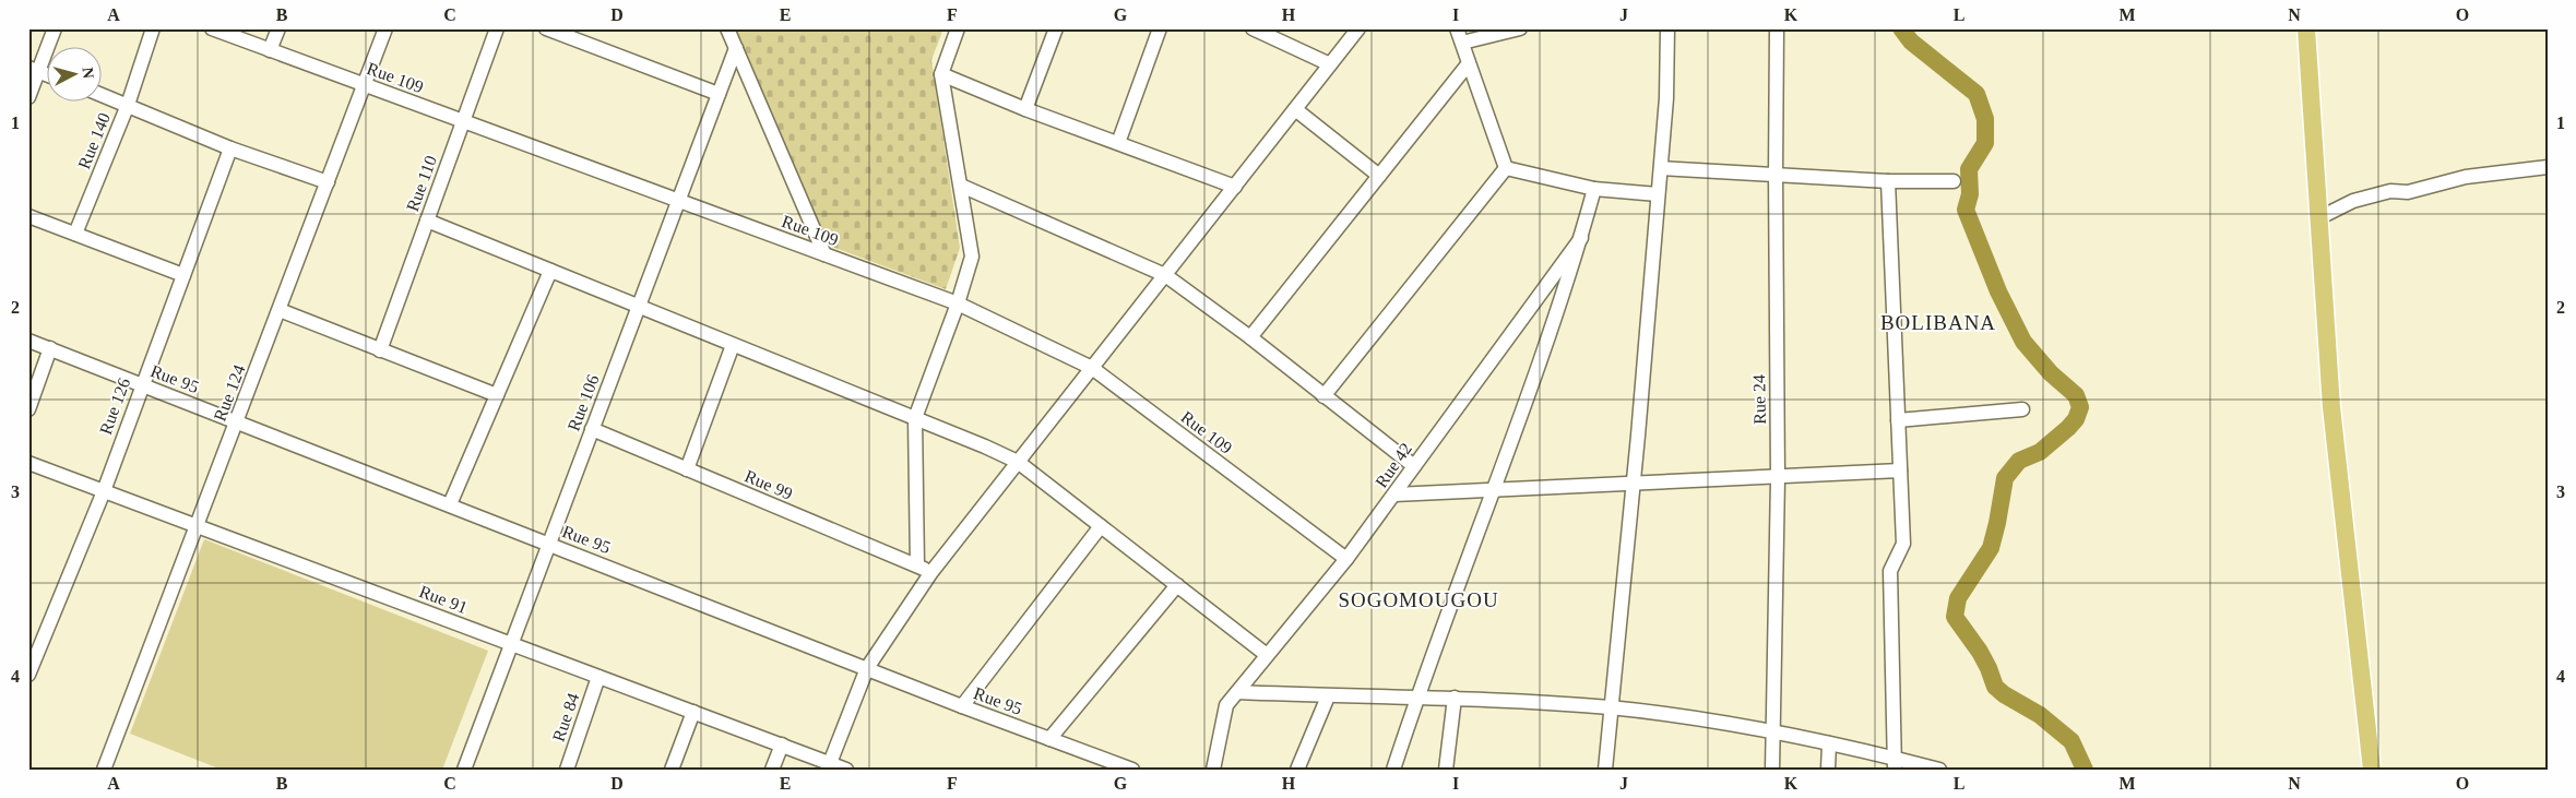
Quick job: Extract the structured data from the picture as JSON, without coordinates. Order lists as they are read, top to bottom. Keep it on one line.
{"streets":{"street":["Rue 109","Rue 140","Rue 110","Rue 95","Rue 124","Rue 24","Rue 106","Rue 126","Rue 42","Rue 99","Rue 91","Rue 84"]},"crossings":[["Rue 109","Rue 110"],["Rue 109","Rue 124"],["Rue 109","Rue 106"],["Rue 109","Rue 42"],["Rue 95","Rue 124"],["Rue 95","Rue 106"],["Rue 95","Rue 126"],["Rue 124","Rue 91"],["Rue 106","Rue 99"],["Rue 106","Rue 91"],["Rue 126","Rue 91"],["Rue 91","Rue 84"]],"districts":["BOLIBANA","SOGOMOUGOU"],"north":"right","grid":{"columns":["A","B","C","D","E","F","G","H","I","J","K","L","M","N","O"],"rows":["1","2","3","4"]}}
